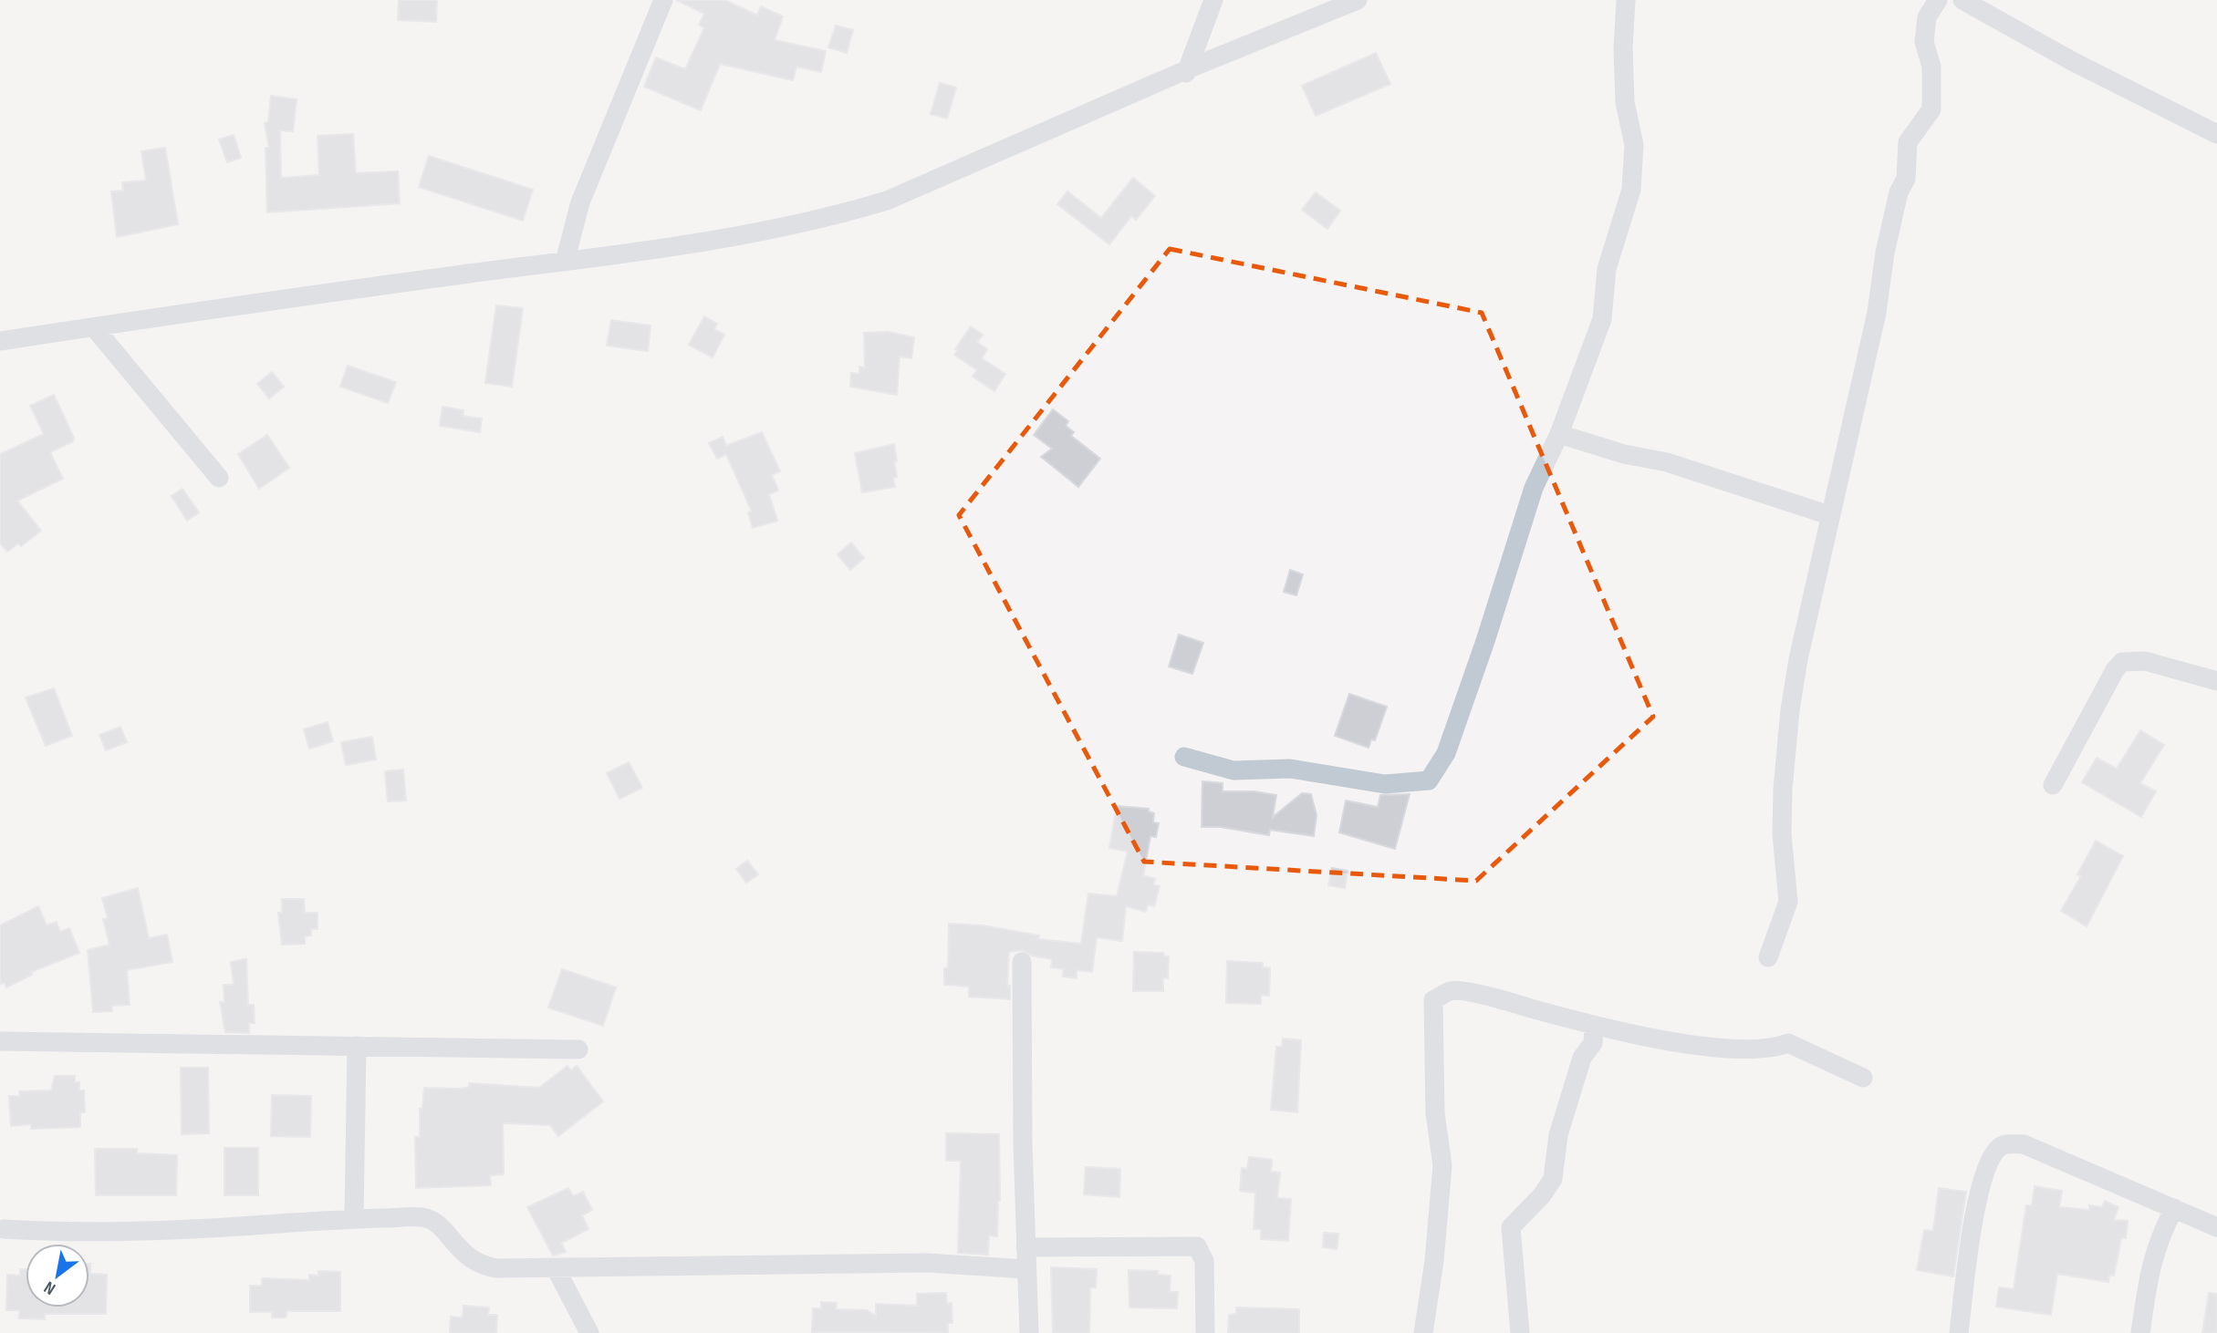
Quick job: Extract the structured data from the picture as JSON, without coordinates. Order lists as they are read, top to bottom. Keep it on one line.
{"north":"bottom left"}
